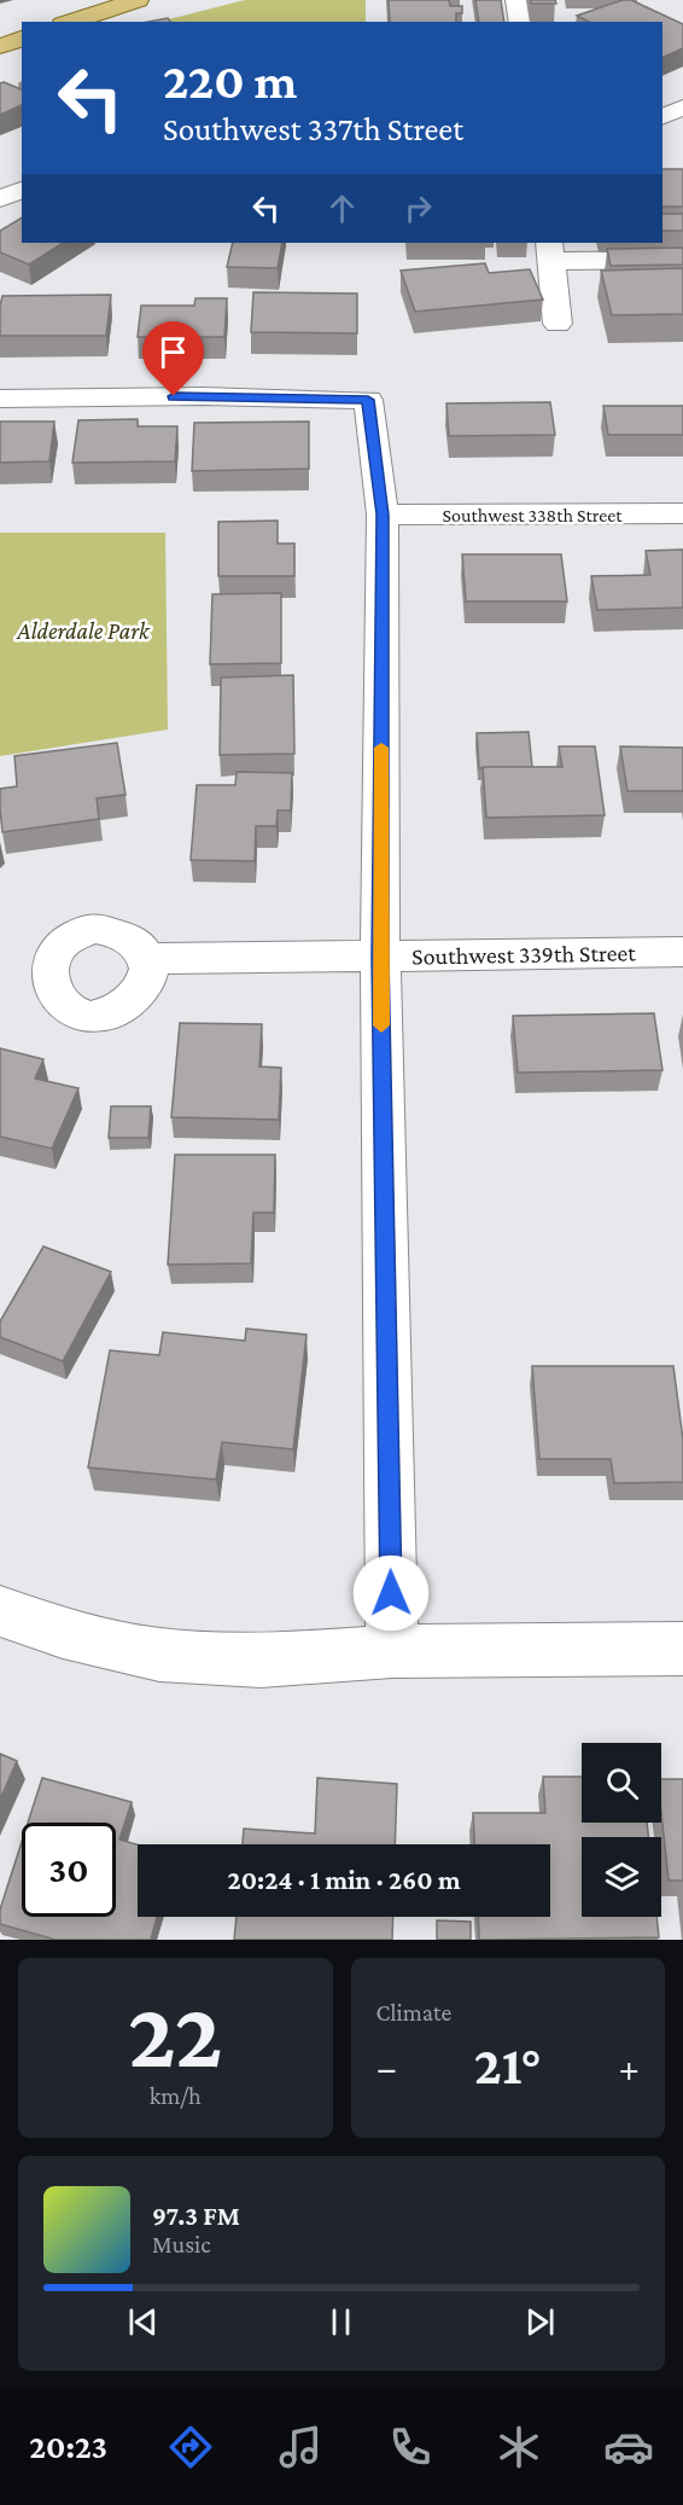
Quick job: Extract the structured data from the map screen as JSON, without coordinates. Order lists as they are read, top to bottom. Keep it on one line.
{"streets":{"street":["Southwest 338th Street","Southwest 339th Street"]},"parks":["Alderdale Park"],"page":{"turn":["220 m","Southwest 337th Street"],"limit":"30","trip":"20:24 · 1 min · 260 m","tile":[["22","km/h"],"Climate"],"heat":["−","21°","+"],"song":["97.3 FM","Music"],"tabs":"20:23"}}
